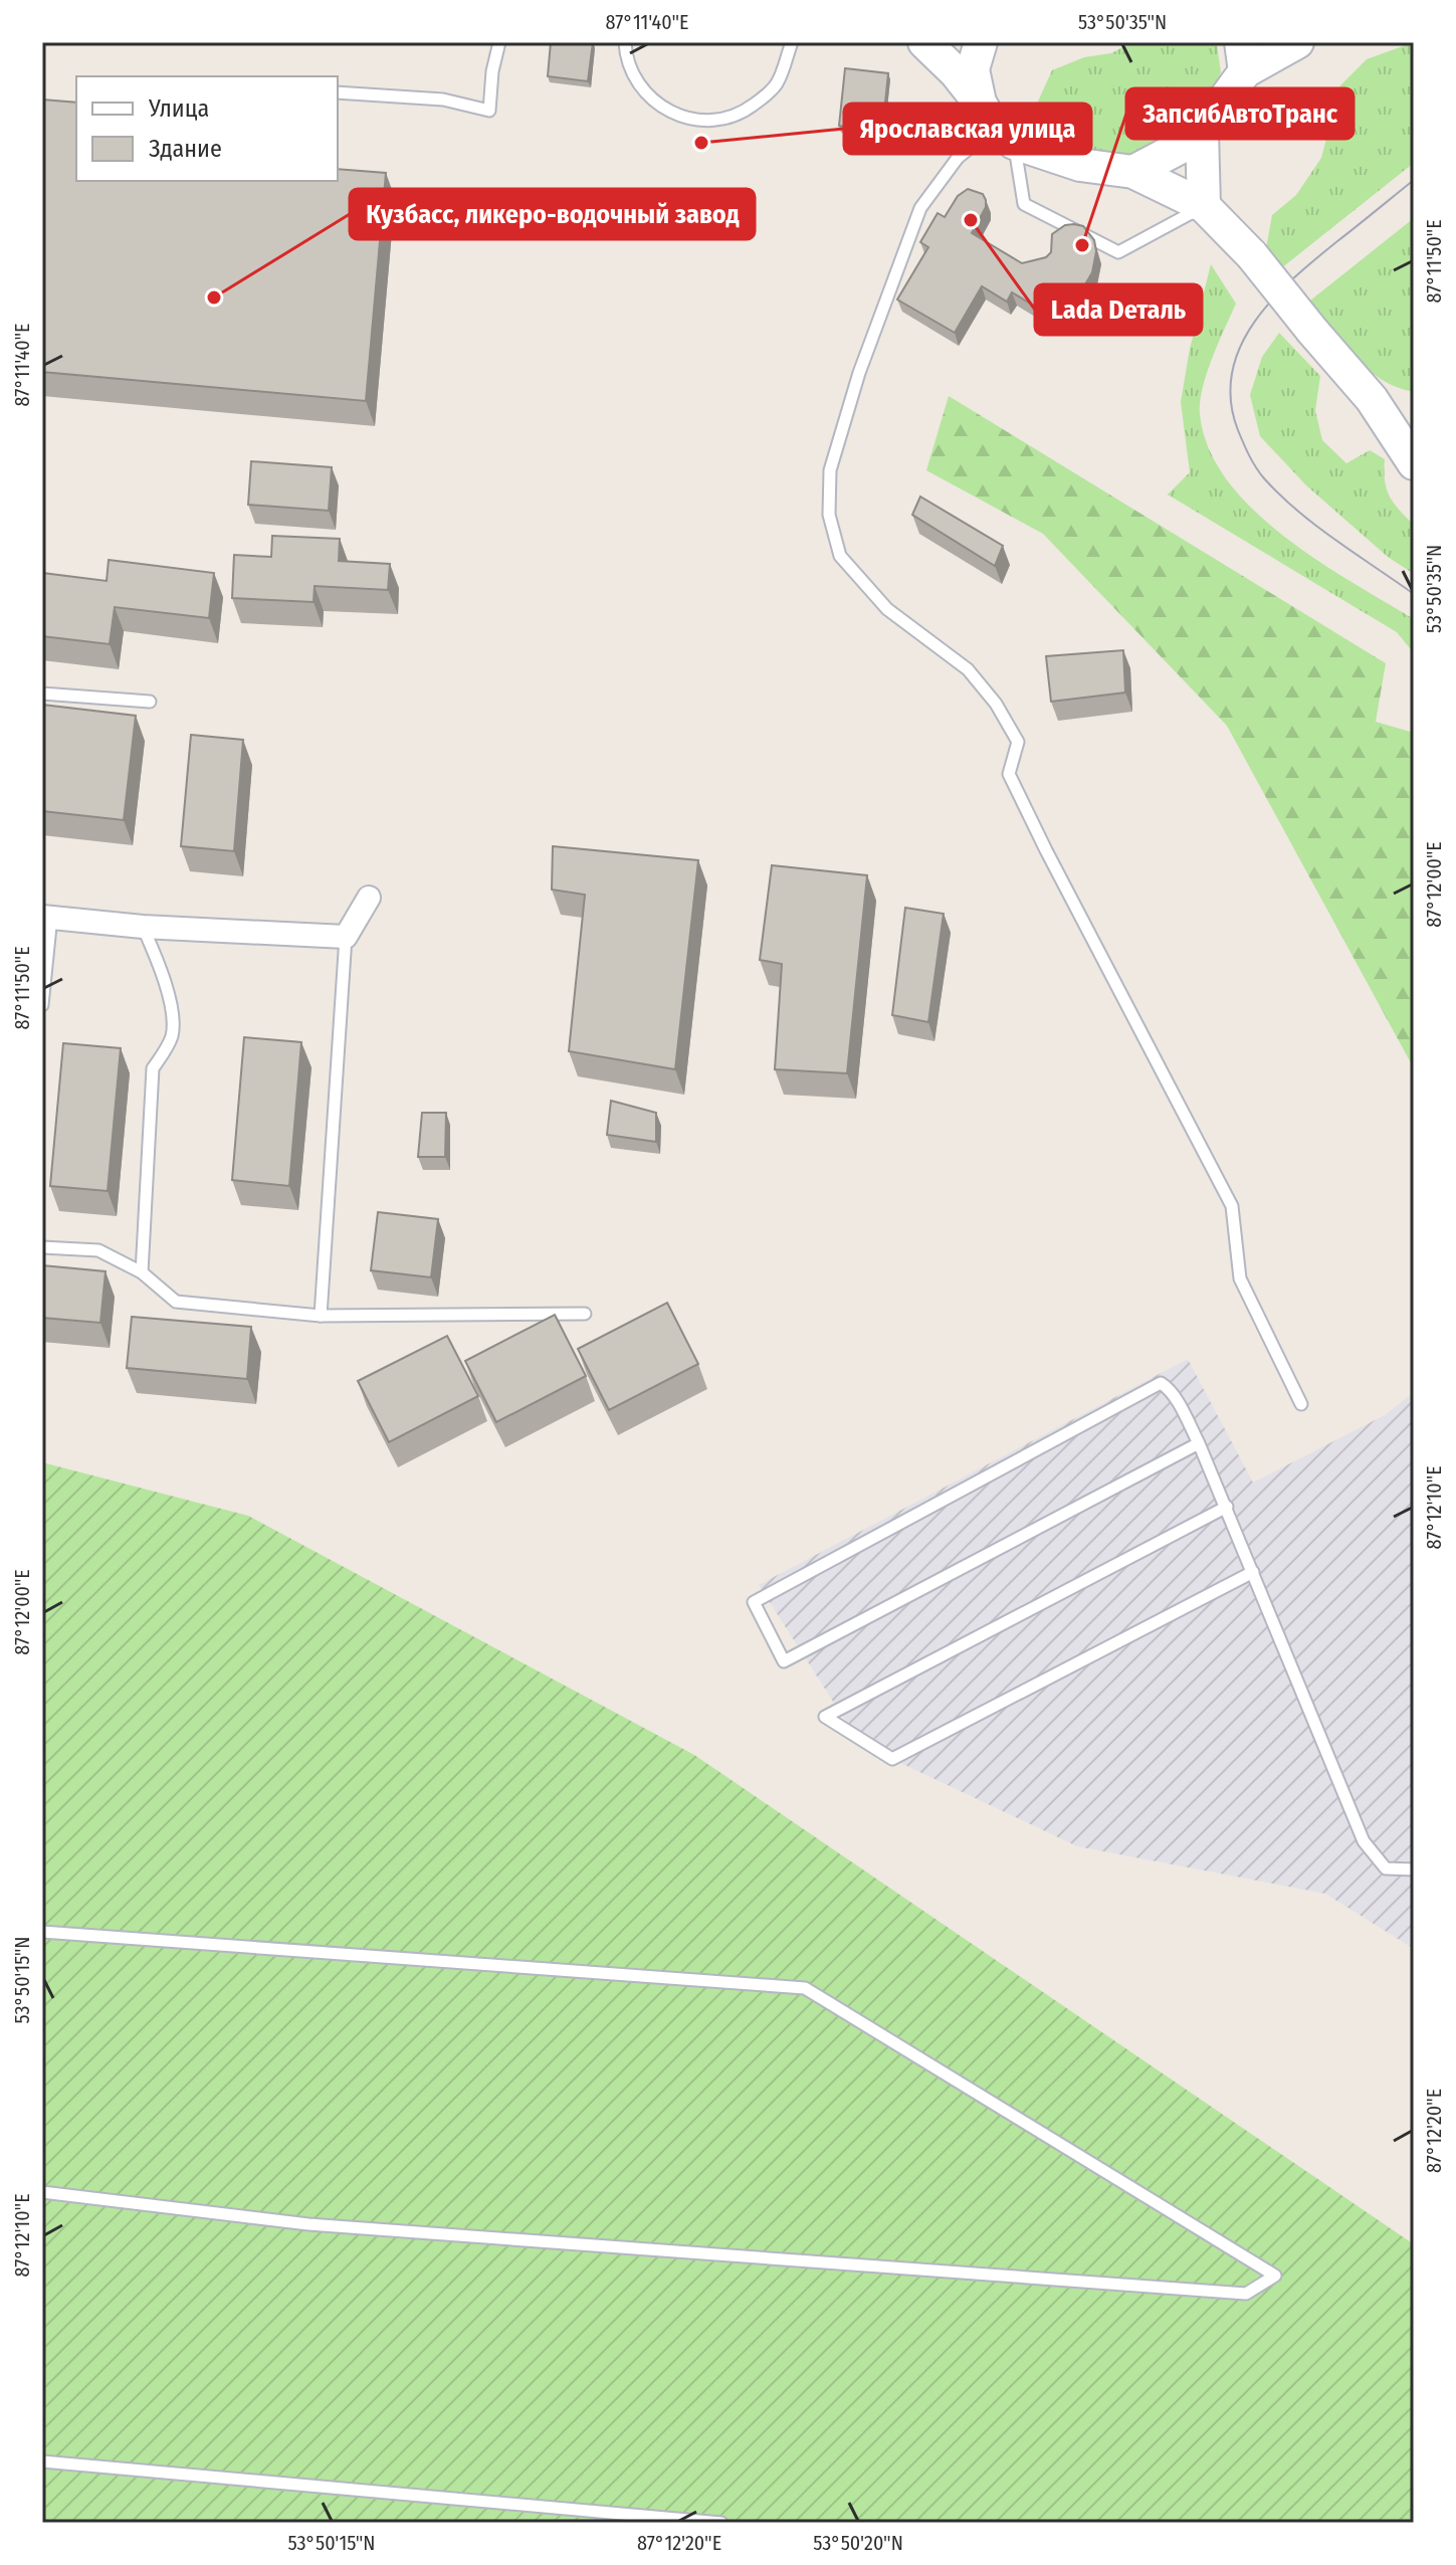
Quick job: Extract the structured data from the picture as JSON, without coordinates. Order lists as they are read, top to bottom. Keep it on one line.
{"places":["Ярославская улица","Lada Dеталь","ЗапсибАвтоТранс","Кузбасс, ликеро-водочный завод"],"legend":["Улица","Здание"],"coordinates":["87°11'40\"E","53°50'35\"N","87°11'50\"E","87°12'00\"E","87°12'10\"E","53°50'15\"N","87°12'20\"E","53°50'20\"N"]}
